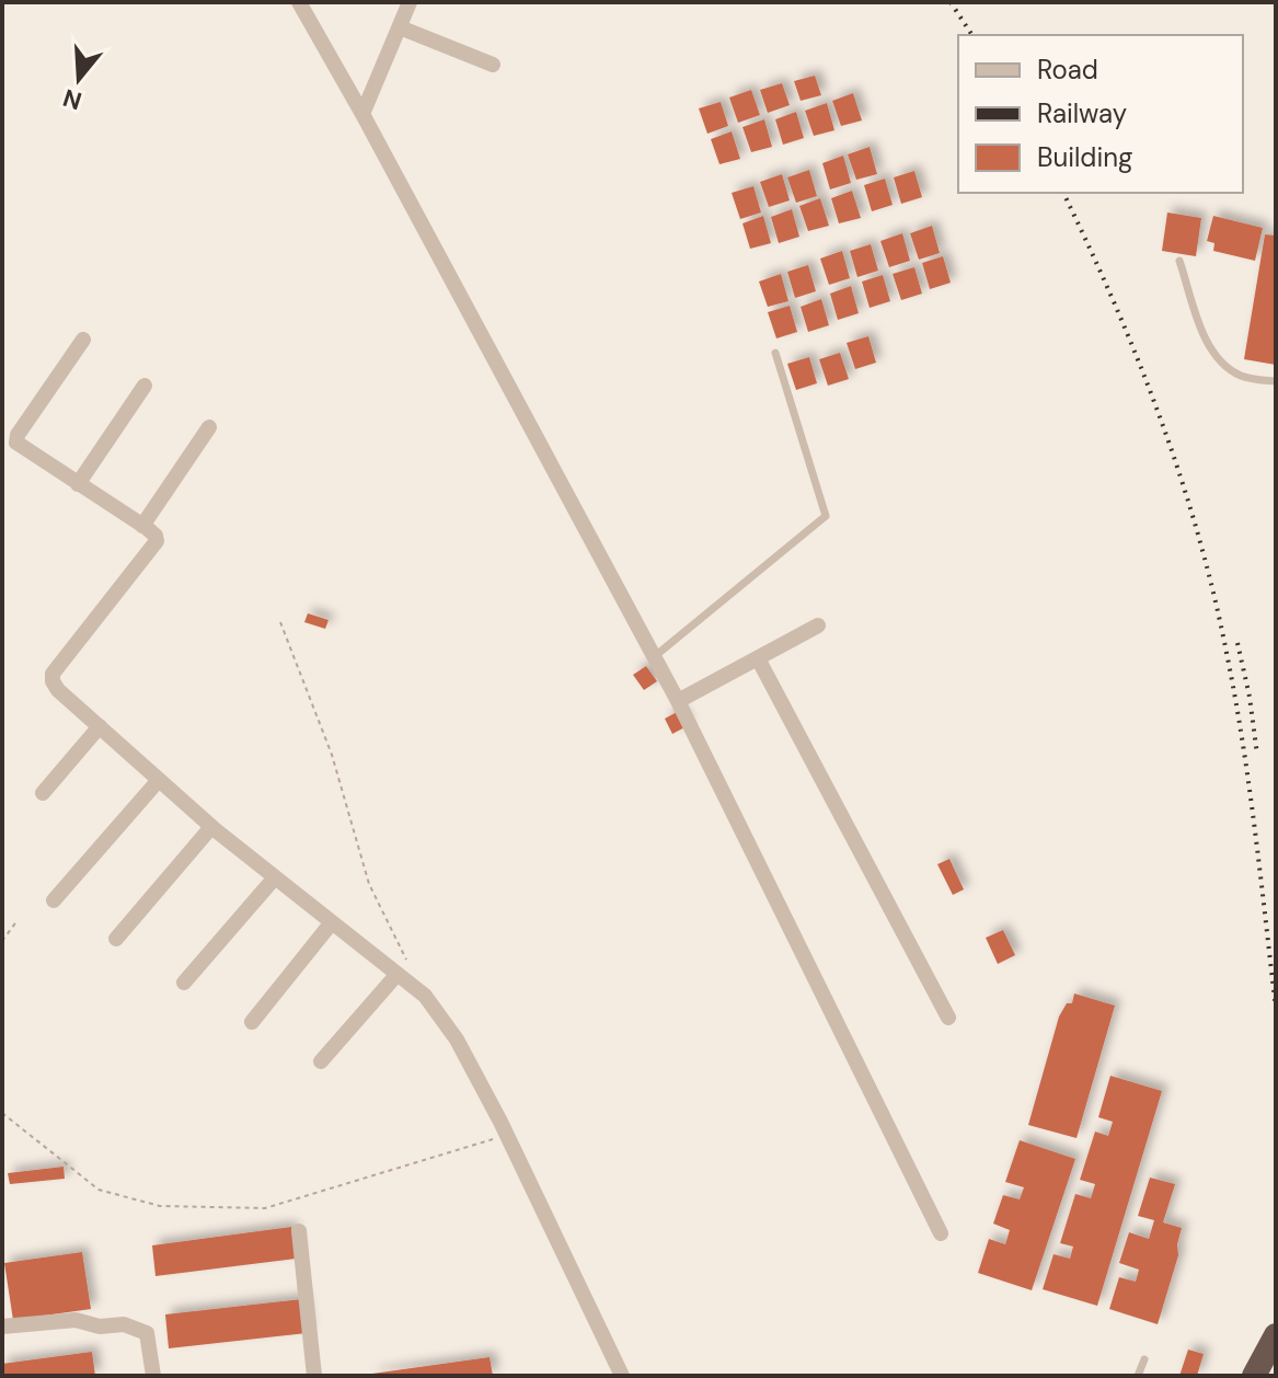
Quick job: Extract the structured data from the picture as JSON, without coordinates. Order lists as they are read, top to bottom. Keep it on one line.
{"legend":["Road","Railway","Building"],"north":"bottom"}
